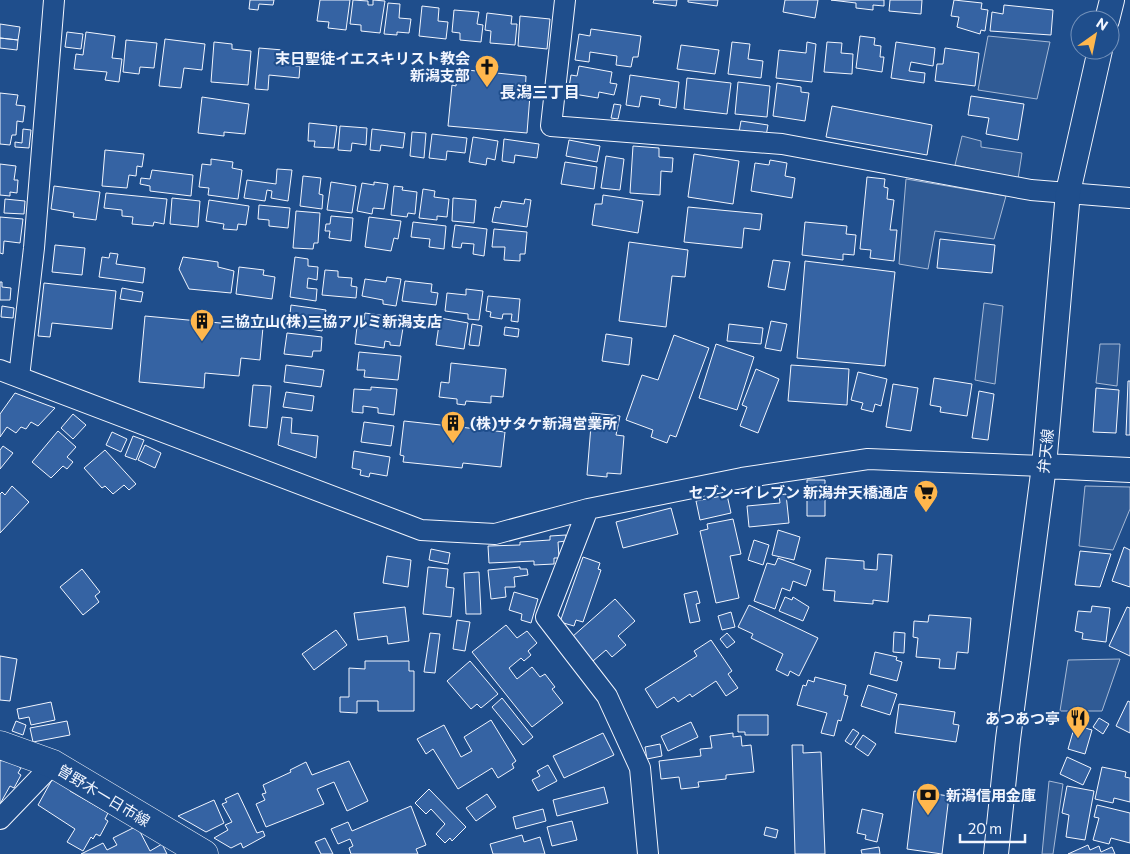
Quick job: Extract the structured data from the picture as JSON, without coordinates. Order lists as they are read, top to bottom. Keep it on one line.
{"streets":{"main road":["曽野木一日市線"],"street":["弁天線"]},"districts":["長潟三丁目"],"places":{"church":["末日聖徒イエスキリスト教会 新潟支部"],"building":["三協立山(株)三協アルミ新潟支店","(株)サタケ新潟営業所"],"supermarket":["セブン-イレブン 新潟弁天橋通店"],"restaurant":["あつあつ亭"],"bank":["新潟信用金庫"]},"scale_bar":"20 m","north":"top right"}
